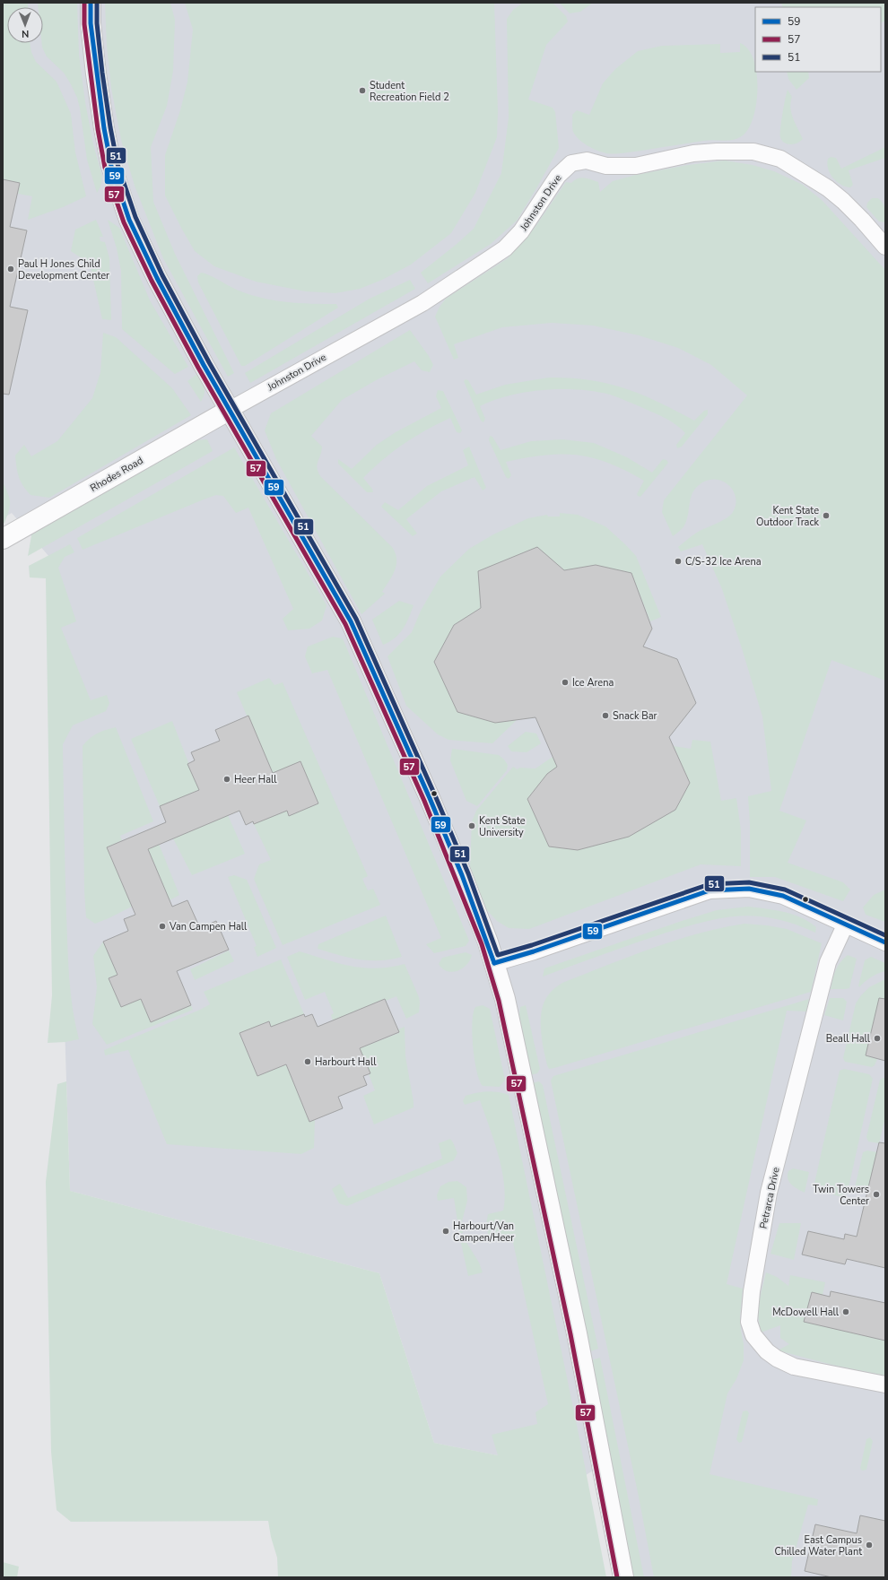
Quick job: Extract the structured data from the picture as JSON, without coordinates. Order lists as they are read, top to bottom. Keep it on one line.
{"streets":{"street":["Johnston Drive","Rhodes Road","Petrarca Drive"]},"crossings":[["Johnston Drive","Rhodes Road"]],"places":["Student Recreation Field 2","Paul H Jones Child Development Center","Kent State Outdoor Track","C/S-32 Ice Arena","Ice Arena","Snack Bar","Heer Hall","Kent State University","Van Campen Hall","Beall Hall","Harbourt Hall","Twin Towers Center","Harbourt/Van Campen/Heer","McDowell Hall","East Campus Chilled Water Plant"],"lines":["transit line 59","transit line 57","transit line 51"],"legend":["59","57","51"],"north":"bottom"}
